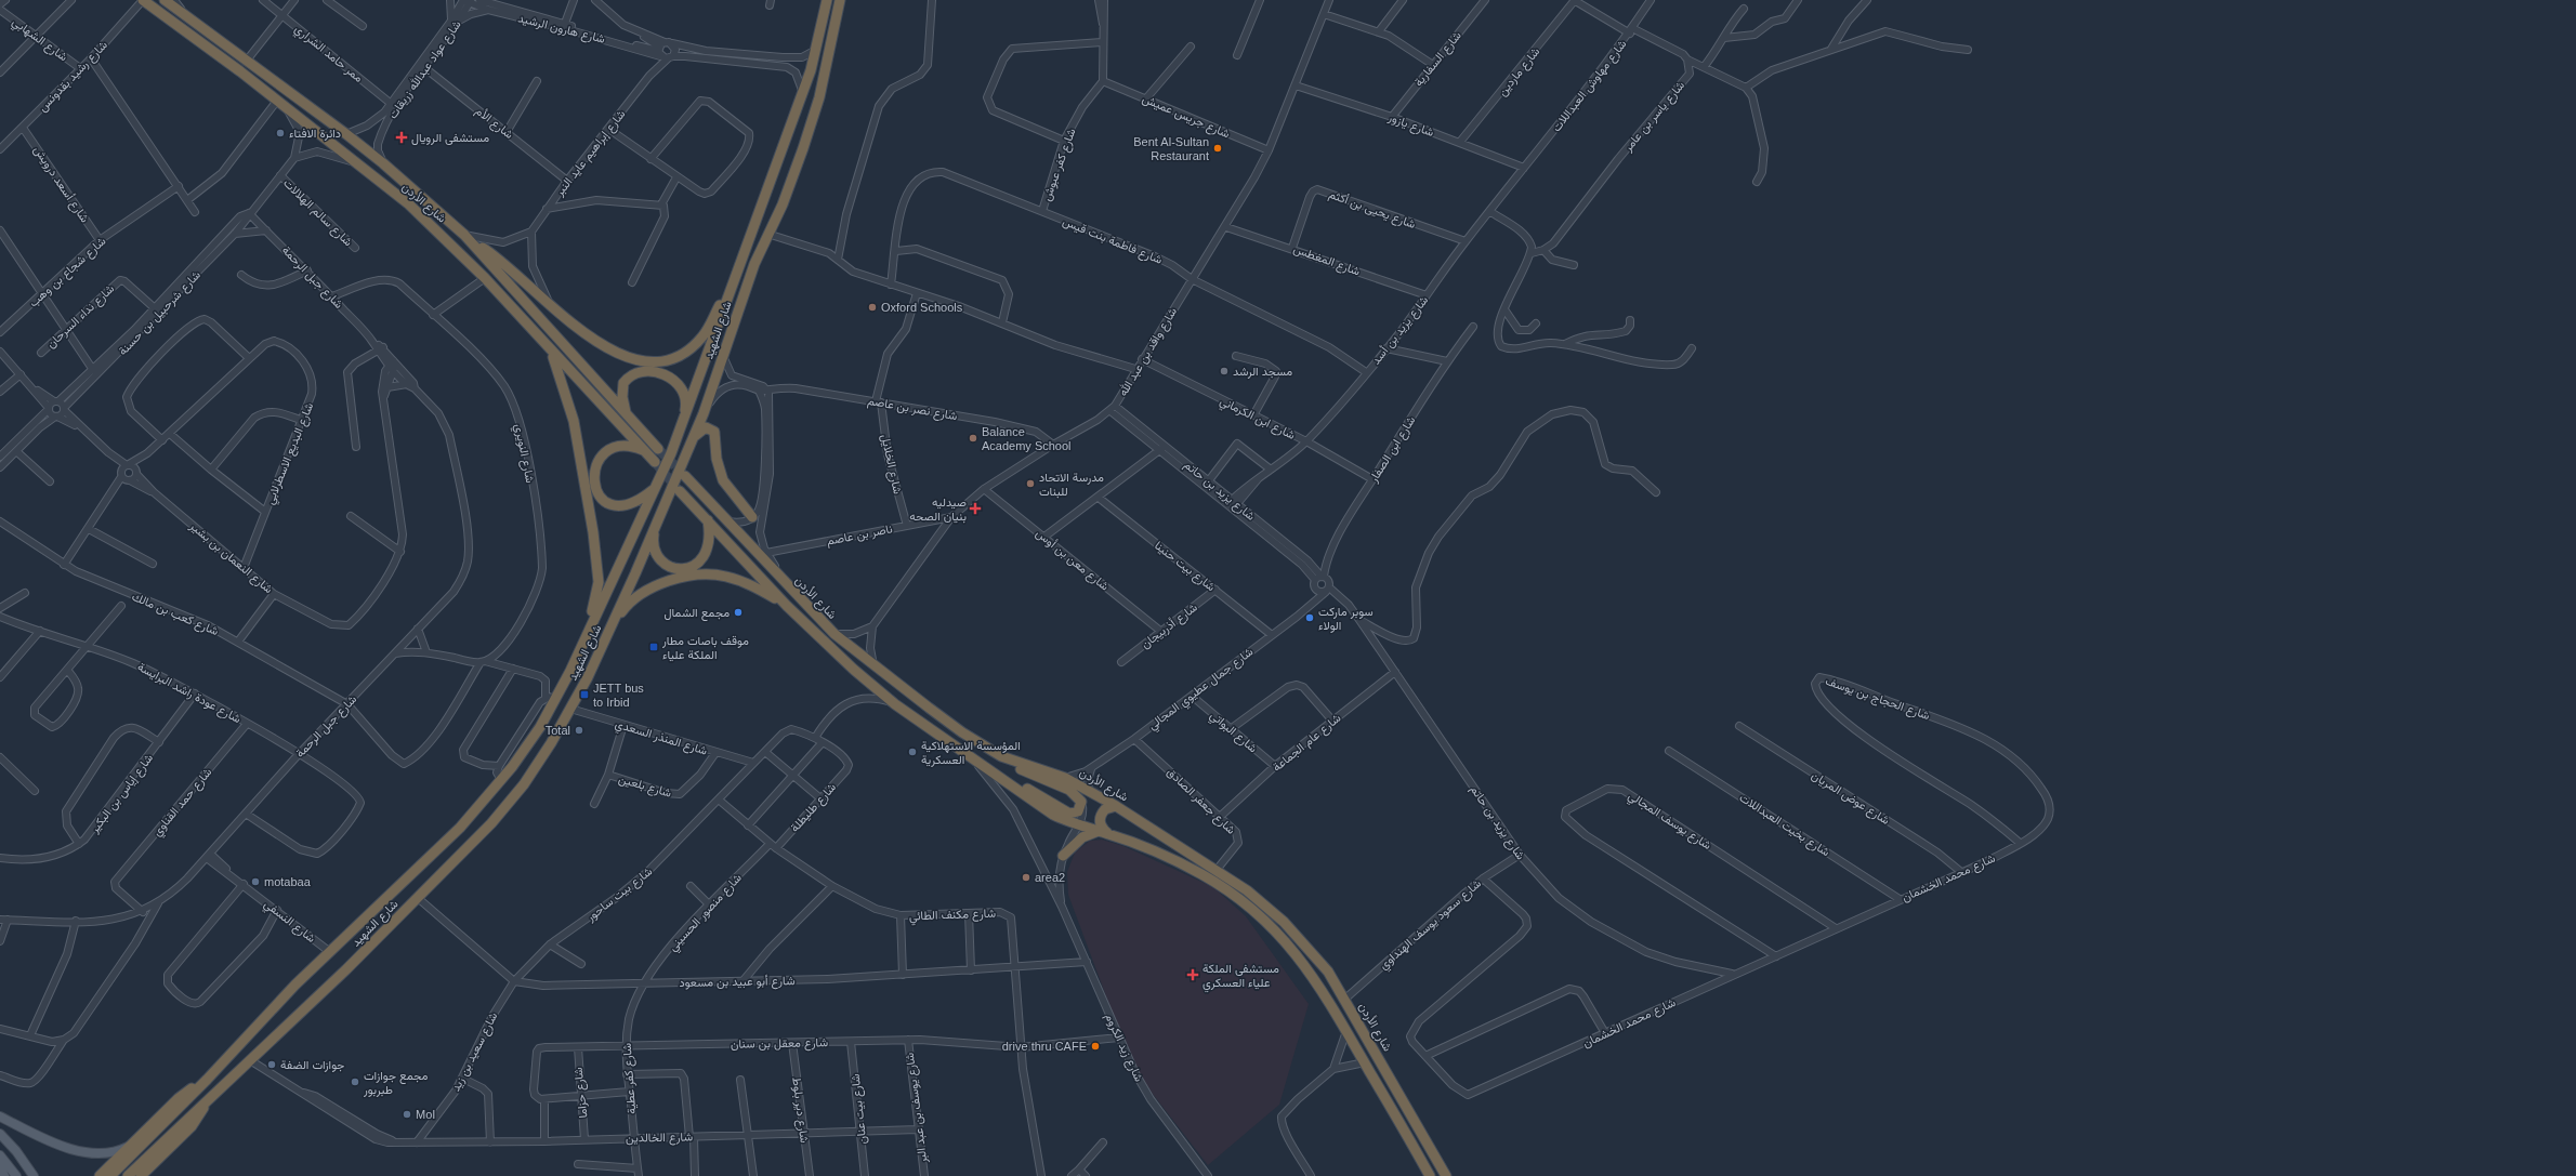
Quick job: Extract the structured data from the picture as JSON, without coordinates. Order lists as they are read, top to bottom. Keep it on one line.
{"streets":{"highway":["شارع الأردن","شارع الشهيد"],"street":["شارع هارون الرشيد","شارع الشهابي","ممر حامد الشراري","شارع السفارية","شارع عواد عبدالله زريقات","شارع ماردين","شارع رشيد بقدونس","شارع مهاوش العبداللات","شارع جريس عميش","شارع ياسر بن عامر","شارع الأم","شارع يازور","شارع إبراهيم عايد النبر","شارع كفر عبوش","شارع أسعد درويش","شارع يحيى بن أكثم","شارع سالم الهلالات","شارع فاطمة بنت قيس","شارع المغطس","شارع شجاع بن وهب","شارع جبل الرحمة","شارع شرحبيل بن حسنة","شارع نداء السرحان","شارع يزيد بن أسد","شارع واقد بن عبد الله","شارع نصر بن عاصم","شارع ابن الكرماني","شارع ابن الصفار","شارع البديع الاسطرلابي","شارع النويري","شارع الخلايل","شارع يزيد بن حاتم","ناصر بن عاصم","شارع النعمان بن بشير","شارع معن بن أوس","شارع بيت حنينا","شارع كعب بن مالك","شارع أذربيجان","شارع جمال عطيوي المجالي","شارع عودة راشد البرايسة","شارع الحجاج بن يوسف","شارع البواتي","شارع المنذر السعدي","شارع عام الجماعة","شارع بلعين","شارع إياس بن البكير","شارع عوض المريان","شارع جعفر الصادق","شارع حمد القناوي","شارع طليطلة","شارع يوسف المجالي","شارع بخيت العبداللات","شارع محمد الخشمان","شارع بيت ساحور","شارع منصور الحسيني","شارع مكنف الطائي","شارع النسفي","شارع سعود يوسف الهنداوي","شارع أبو عبيد بن مسعود","شارع معقل بن سنان","شارع زيد الكروم","شارع سعيد بن زيد","شارع كفر عطية","شارع حزاما","شارع يوسف بن عبد البر","شارع بيت عنان","شارع دير بلوط","شارع الخالدين"]},"crossings":[["شارع هارون الرشيد","شارع عواد عبدالله زريقات"],["شارع هارون الرشيد","شارع إبراهيم عايد النبر"],["شارع الشهابي","شارع رشيد بقدونس"],["ممر حامد الشراري","شارع عواد عبدالله زريقات"],["شارع السفارية","شارع يازور"],["شارع عواد عبدالله زريقات","شارع الأم"],["شارع عواد عبدالله زريقات","شارع الأردن"],["شارع ماردين","شارع يازور"],["شارع رشيد بقدونس","شارع أسعد درويش"],["شارع رشيد بقدونس","شارع الأردن"],["شارع مهاوش العبداللات","شارع يازور"],["شارع مهاوش العبداللات","شارع يزيد بن أسد"],["شارع جريس عميش","شارع كفر عبوش"],["شارع جريس عميش","شارع واقد بن عبد الله"],["شارع الأم","شارع إبراهيم عايد النبر"],["شارع يازور","شارع يزيد بن أسد"],["شارع يازور","شارع واقد بن عبد الله"],["شارع كفر عبوش","شارع فاطمة بنت قيس"],["شارع أسعد درويش","شارع شجاع بن وهب"],["شارع الأردن","شارع شرحبيل بن حسنة"],["شارع الأردن","شارع جمال عطيوي المجالي"],["شارع الأردن","شارع جعفر الصادق"],["شارع الأردن","شارع سعود يوسف الهنداوي"],["شارع يحيى بن أكثم","شارع المغطس"],["شارع يحيى بن أكثم","شارع يزيد بن أسد"],["شارع سالم الهلالات","شارع شرحبيل بن حسنة"],["شارع فاطمة بنت قيس","شارع يزيد بن أسد"],["شارع فاطمة بنت قيس","شارع واقد بن عبد الله"],["شارع المغطس","شارع يزيد بن أسد"],["شارع المغطس","شارع واقد بن عبد الله"],["شارع جبل الرحمة","شارع شرحبيل بن حسنة"],["شارع جبل الرحمة","شارع النويري"],["شارع جبل الرحمة","شارع النعمان بن بشير"],["شارع جبل الرحمة","شارع كعب بن مالك"],["شارع جبل الرحمة","شارع عودة راشد البرايسة"],["شارع جبل الرحمة","شارع حمد القناوي"],["شارع جبل الرحمة","شارع النسفي"],["شارع شرحبيل بن حسنة","شارع نداء السرحان"],["شارع الشهيد","شارع نصر بن عاصم"],["شارع الشهيد","شارع المنذر السعدي"],["شارع الشهيد","شارع النسفي"],["شارع الشهيد","شارع الخالدين"],["شارع يزيد بن أسد","شارع ابن الكرماني"],["شارع يزيد بن أسد","شارع يزيد بن حاتم"],["شارع واقد بن عبد الله","شارع نصر بن عاصم"],["شارع واقد بن عبد الله","شارع ابن الكرماني"],["شارع واقد بن عبد الله","شارع يزيد بن حاتم"],["شارع واقد بن عبد الله","ناصر بن عاصم"],["شارع واقد بن عبد الله","شارع معن بن أوس"],["شارع نصر بن عاصم","شارع الخلايل"],["شارع ابن الكرماني","شارع ابن الصفار"],["شارع ابن الصفار","شارع يزيد بن حاتم"],["شارع ابن الصفار","شارع جمال عطيوي المجالي"],["شارع البديع الاسطرلابي","شارع النعمان بن بشير"],["شارع النويري","شارع كعب بن مالك"],["شارع الخلايل","ناصر بن عاصم"],["شارع يزيد بن حاتم","شارع جمال عطيوي المجالي"],["شارع يزيد بن حاتم","شارع عام الجماعة"],["شارع يزيد بن حاتم","شارع محمد الخشمان"],["شارع يزيد بن حاتم","شارع سعود يوسف الهنداوي"],["شارع معن بن أوس","شارع أذربيجان"],["شارع بيت حنينا","شارع أذربيجان"],["شارع بيت حنينا","شارع جمال عطيوي المجالي"],["شارع جمال عطيوي المجالي","شارع البواتي"],["شارع جمال عطيوي المجالي","شارع جعفر الصادق"],["شارع عودة راشد البرايسة","شارع إياس بن البكير"],["شارع عودة راشد البرايسة","شارع حمد القناوي"],["شارع الحجاج بن يوسف","شارع محمد الخشمان"],["شارع البواتي","شارع عام الجماعة"],["شارع المنذر السعدي","شارع بلعين"],["شارع المنذر السعدي","شارع بيت ساحور"],["شارع عام الجماعة","شارع جعفر الصادق"],["شارع عوض المريان","شارع محمد الخشمان"],["شارع طليطلة","شارع مكنف الطائي"],["شارع يوسف المجالي","شارع محمد الخشمان"],["شارع بخيت العبداللات","شارع محمد الخشمان"],["شارع محمد الخشمان","شارع سعود يوسف الهنداوي"],["شارع بيت ساحور","شارع مكنف الطائي"],["شارع بيت ساحور","شارع أبو عبيد بن مسعود"],["شارع بيت ساحور","شارع سعيد بن زيد"],["شارع منصور الحسيني","شارع مكنف الطائي"],["شارع منصور الحسيني","شارع أبو عبيد بن مسعود"],["شارع منصور الحسيني","شارع كفر عطية"],["شارع مكنف الطائي","شارع أبو عبيد بن مسعود"],["شارع مكنف الطائي","شارع معقل بن سنان"],["شارع أبو عبيد بن مسعود","شارع زيد الكروم"],["شارع أبو عبيد بن مسعود","شارع سعيد بن زيد"],["شارع أبو عبيد بن مسعود","شارع كفر عطية"],["شارع معقل بن سنان","شارع زيد الكروم"],["شارع معقل بن سنان","شارع كفر عطية"],["شارع معقل بن سنان","شارع حزاما"],["شارع معقل بن سنان","شارع يوسف بن عبد البر"],["شارع معقل بن سنان","شارع بيت عنان"],["شارع معقل بن سنان","شارع دير بلوط"],["شارع سعيد بن زيد","شارع الخالدين"],["شارع كفر عطية","شارع الخالدين"],["شارع حزاما","شارع الخالدين"],["شارع يوسف بن عبد البر","شارع الخالدين"],["شارع بيت عنان","شارع الخالدين"],["شارع دير بلوط","شارع الخالدين"]],"places":{"other":["دائرة الافتاء","Bent Al-Sultan Restaurant","Oxford Schools","مسجد الرشد","Balance Academy School","مدرسة الاتحاد للبنات","مجمع الشمال","سوبر ماركت الولاء","Total","المؤسسة الاستهلاكية العسكرية","area2","motabaa","drive thru CAFE","جوازات الضفة","مجمع جوازات طبربور","MoI"],"health":["مستشفى الرويال","صيدليه بنيان الصحه","مستشفى الملكة علياء العسكري"],"transit":["موقف باصات مطار الملكة علياء","JETT bus to Irbid"]}}
